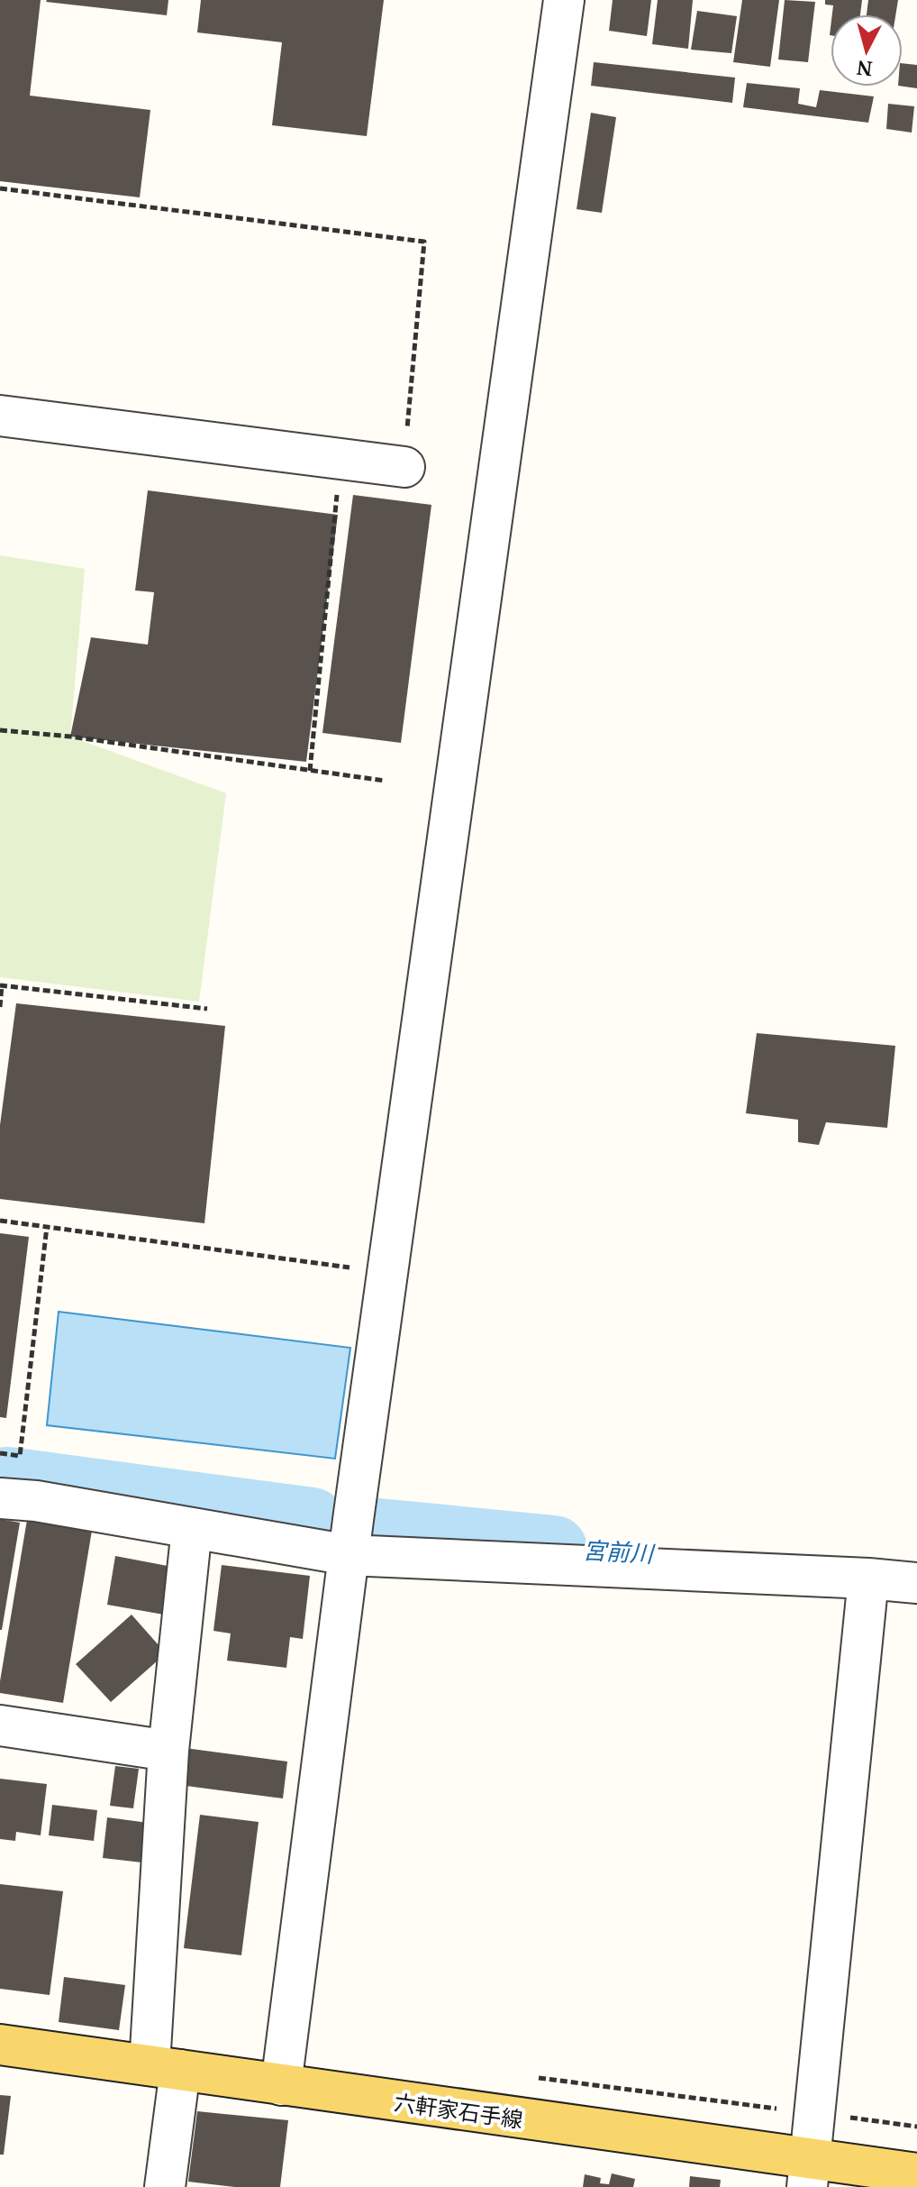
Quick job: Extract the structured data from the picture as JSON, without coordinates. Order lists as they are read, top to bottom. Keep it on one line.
{"streets":{"main road":["六軒家石手線"]},"water":["宮前川"],"north":"bottom"}
